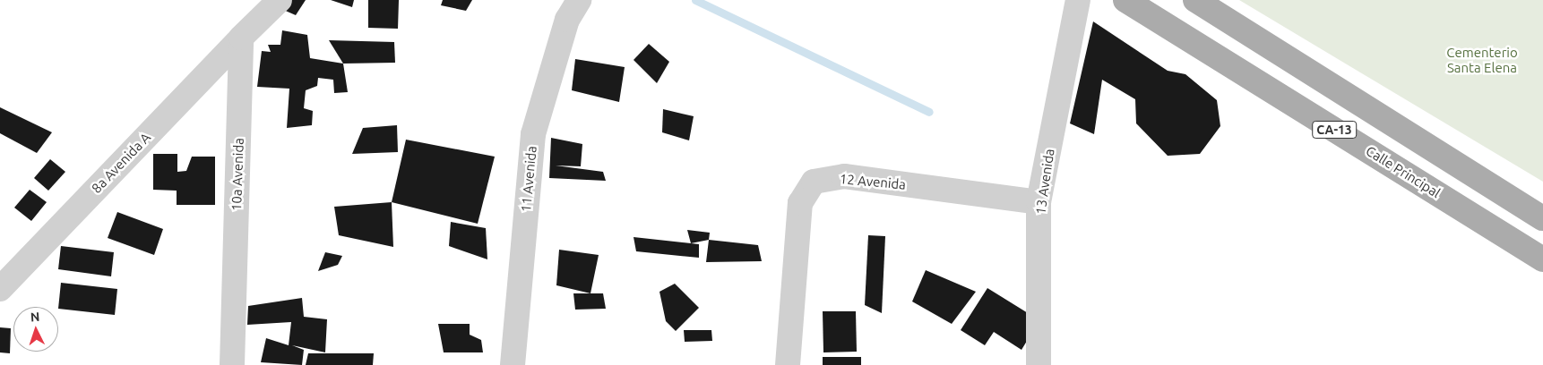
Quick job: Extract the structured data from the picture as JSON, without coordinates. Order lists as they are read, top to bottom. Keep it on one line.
{"streets":{"main road":["CA-13","Calle Principal"],"street":["8a Avenida A","10a Avenida","11 Avenida","12 Avenida","13 Avenida"]},"crossings":[["8a Avenida A","10a Avenida"],["12 Avenida","13 Avenida"]],"parks":["Cementerio Santa Elena"],"north":"top"}
